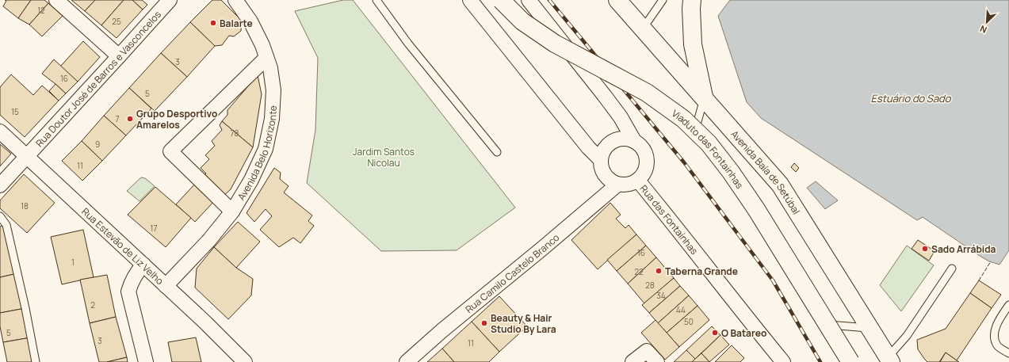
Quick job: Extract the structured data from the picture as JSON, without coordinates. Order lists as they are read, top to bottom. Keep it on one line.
{"streets":{"main road":["Viaduto das Fontainhas","Avenida Baía de Setúbal"],"street":["Rua Doutor José de Barros e Vasconcelos","Avenida Belo Horizonte","Rua das Fontaínhas","Rua Estevão de Liz Velho","Rua Camilo Castelo Branco"]},"crossings":[["Rua Doutor José de Barros e Vasconcelos","Rua Estevão de Liz Velho"],["Avenida Belo Horizonte","Rua Estevão de Liz Velho"],["Rua das Fontaínhas","Rua Camilo Castelo Branco"]],"water":["Estuário do Sado"],"parks":["Jardim Santos Nicolau"],"places":["Balarte","Grupo Desportivo Amarelos","Sado Arrábida","Taberna Grande","Beauty & Hair Studio By Lara","O Batareo"],"house_numbers":["12","25","3","16","5","15","7","78","9","11","18","17","16","1","22","28","34","2","44","50","5","3","11"],"north":"bottom left"}
